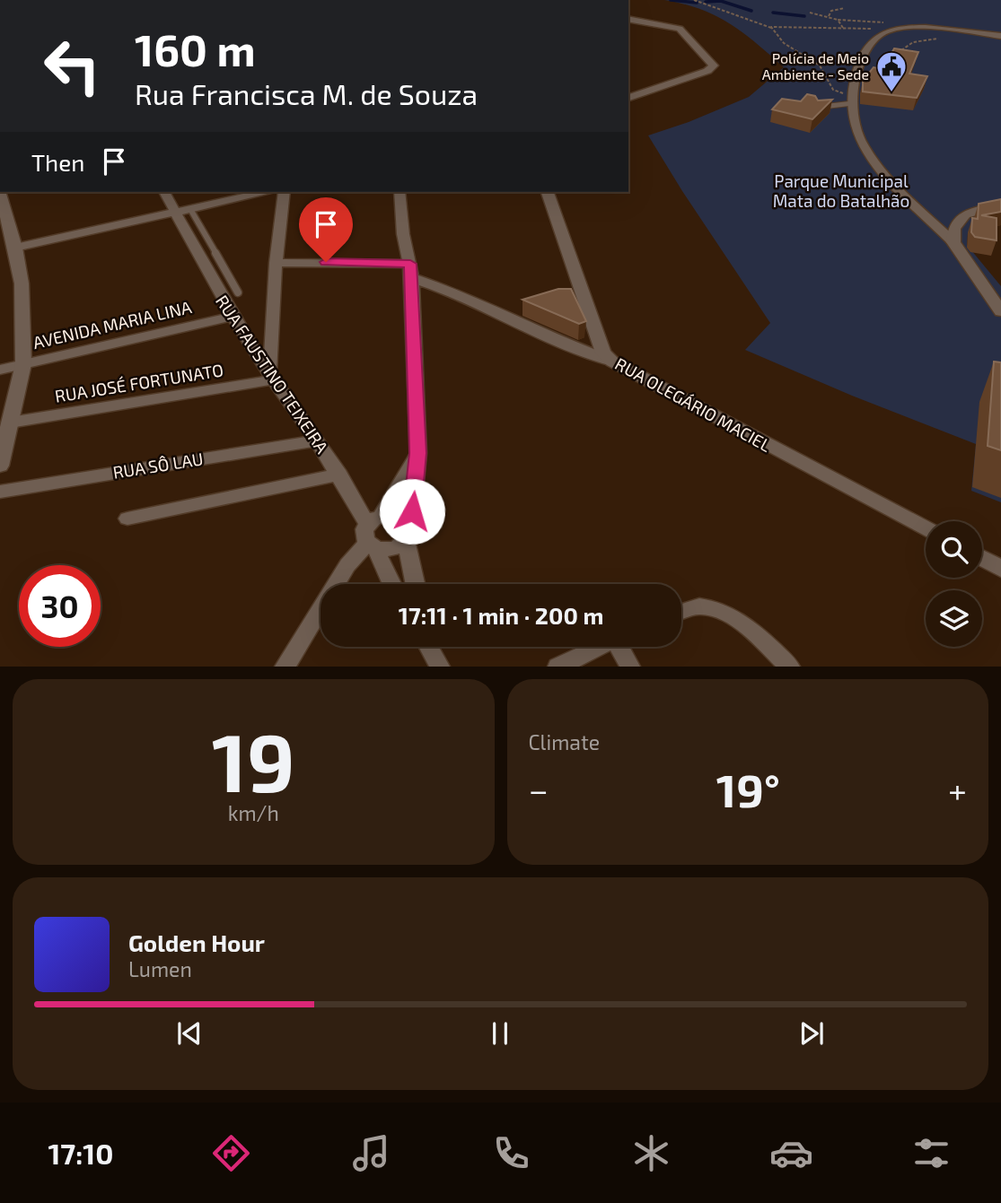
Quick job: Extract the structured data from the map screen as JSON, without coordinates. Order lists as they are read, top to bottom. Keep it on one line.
{"streets":{"street":["AVENIDA MARIA LINA","RUA FAUSTINO TEIXEIRA","RUA JOSÉ FORTUNATO","RUA OLEGÁRIO MACIEL","RUA SÔ LAU"]},"crossings":[["AVENIDA MARIA LINA","RUA FAUSTINO TEIXEIRA"],["RUA FAUSTINO TEIXEIRA","RUA JOSÉ FORTUNATO"],["RUA FAUSTINO TEIXEIRA","RUA SÔ LAU"]],"parks":["Parque Municipal Mata do Batalhão"],"places":{"public building":["Polícia de Meio Ambiente - Sede"]},"page":{"turn":["160 m","Rua Francisca M. de Souza"],"then":"Then","limit":"30","trip":"17:11 · 1 min · 200 m","tile":[["19","km/h"],"Climate"],"heat":["−","19°","+"],"song":["Golden Hour","Lumen"],"tabs":"17:10"}}
